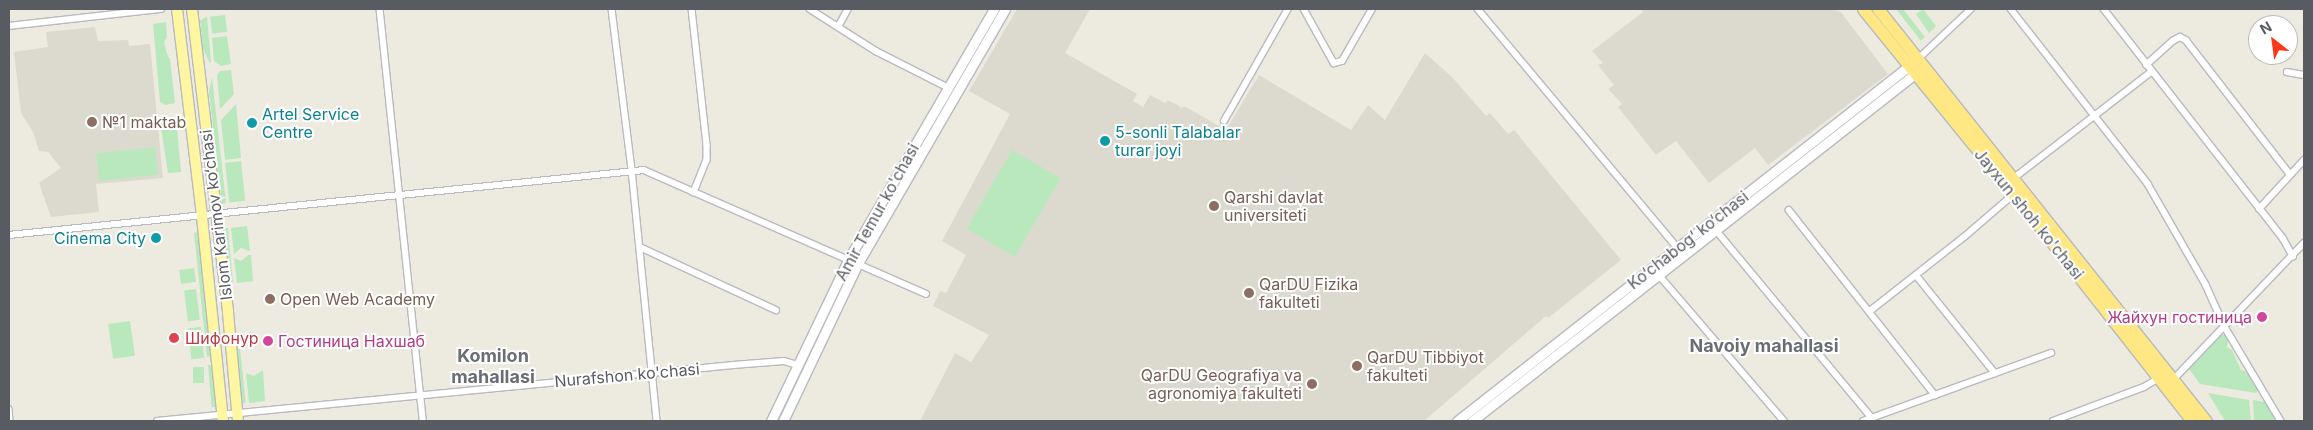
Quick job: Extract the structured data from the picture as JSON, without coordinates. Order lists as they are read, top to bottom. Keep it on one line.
{"streets":{"highway":["Jayxun shoh ko'chasi"],"main road":["Amir Temur ko'chasi","Islom Karimov ko‘chasi","Ko‘chabog‘ ko‘chasi"],"street":["Nurafshon ko'chasi"]},"crossings":[["Amir Temur ko'chasi","Nurafshon ko'chasi"],["Jayxun shoh ko'chasi","Ko‘chabog‘ ko‘chasi"],["Islom Karimov ko‘chasi","Nurafshon ko'chasi"]],"districts":["Navoiy mahallasi","Komilon mahallasi"],"places":["№1 maktab","Artel Service Centre","5-sonli Talabalar turar joyi","Qarshi davlat universiteti","Cinema City","QarDU Fizika fakulteti","Open Web Academy","Жайхун гостиница","Шифонур","Гостиница Нахшаб","QarDU Tibbiyot fakulteti","QarDU Geografiya va agronomiya fakulteti"],"north":"top left"}
